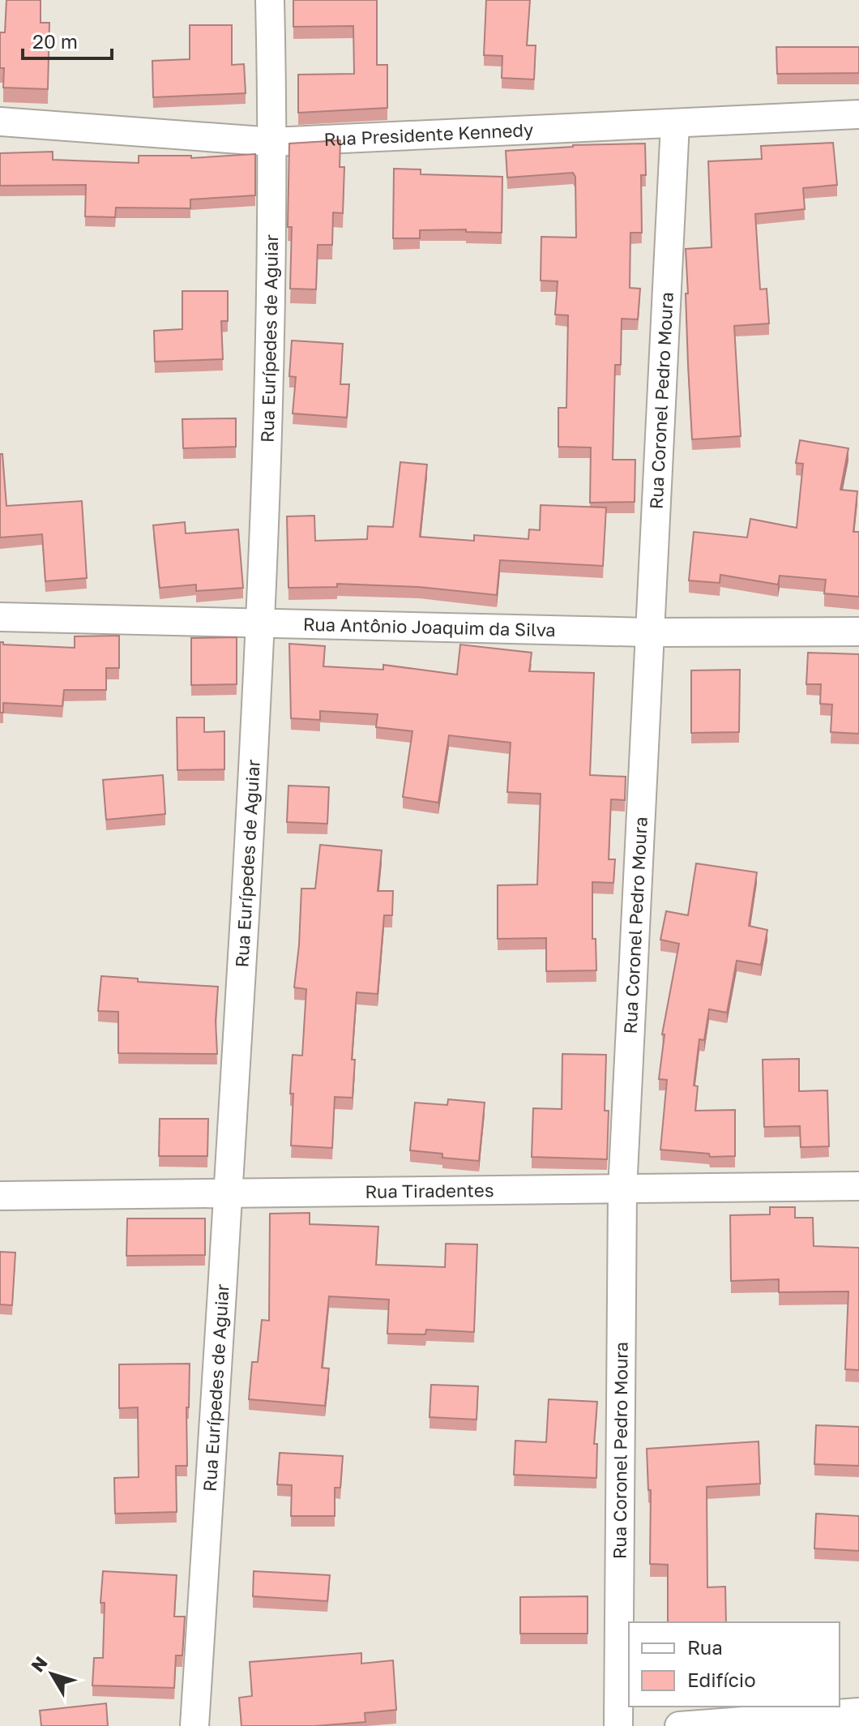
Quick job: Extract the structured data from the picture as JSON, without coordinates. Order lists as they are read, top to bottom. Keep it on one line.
{"streets":{"street":["Rua Presidente Kennedy","Rua Eurípedes de Aguiar","Rua Coronel Pedro Moura","Rua Antônio Joaquim da Silva","Rua Tiradentes"]},"crossings":[["Rua Presidente Kennedy","Rua Eurípedes de Aguiar"],["Rua Presidente Kennedy","Rua Coronel Pedro Moura"],["Rua Eurípedes de Aguiar","Rua Antônio Joaquim da Silva"],["Rua Eurípedes de Aguiar","Rua Tiradentes"],["Rua Coronel Pedro Moura","Rua Antônio Joaquim da Silva"],["Rua Coronel Pedro Moura","Rua Tiradentes"]],"legend":["Rua","Edifício"],"scale_bar":"20 m","north":"top left"}
